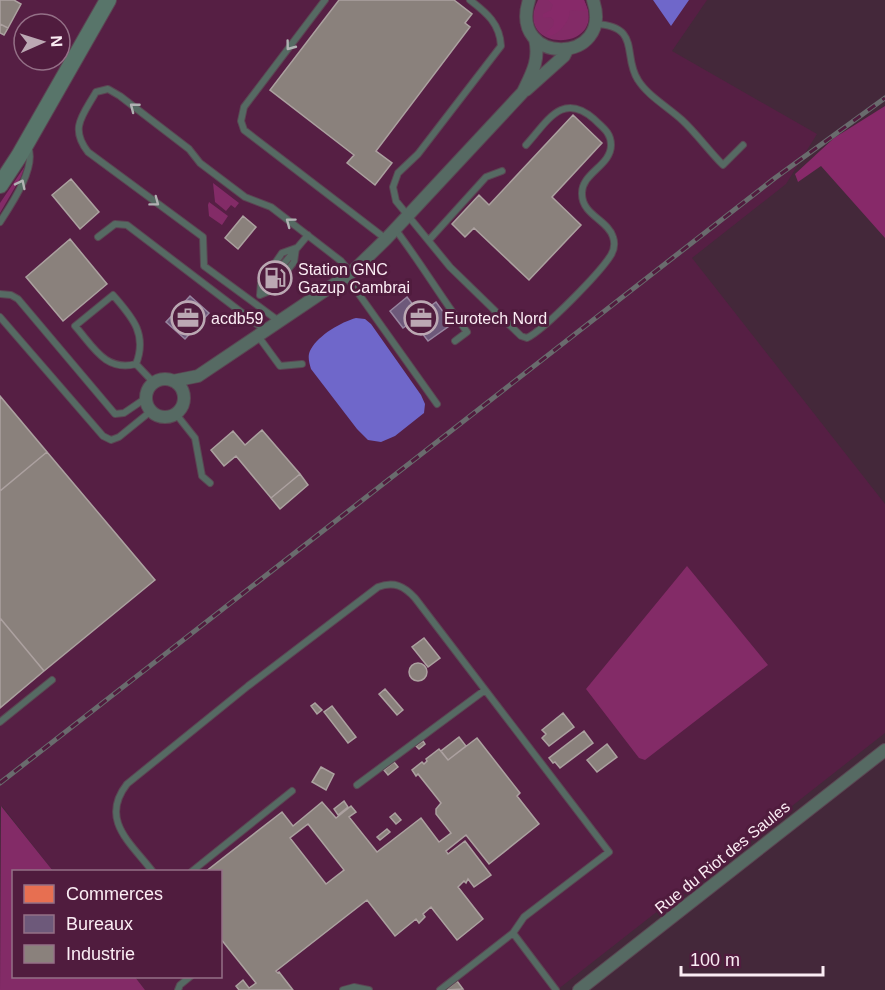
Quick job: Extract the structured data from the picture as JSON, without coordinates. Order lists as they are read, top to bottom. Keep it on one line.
{"streets":{"street":["Rue du Riot des Saules"]},"places":{"fuel station":["Station GNC Gazup Cambrai"],"office":["acdb59","Eurotech Nord"]},"legend":["Commerces","Bureaux","Industrie"],"scale_bar":"100 m","north":"right"}
